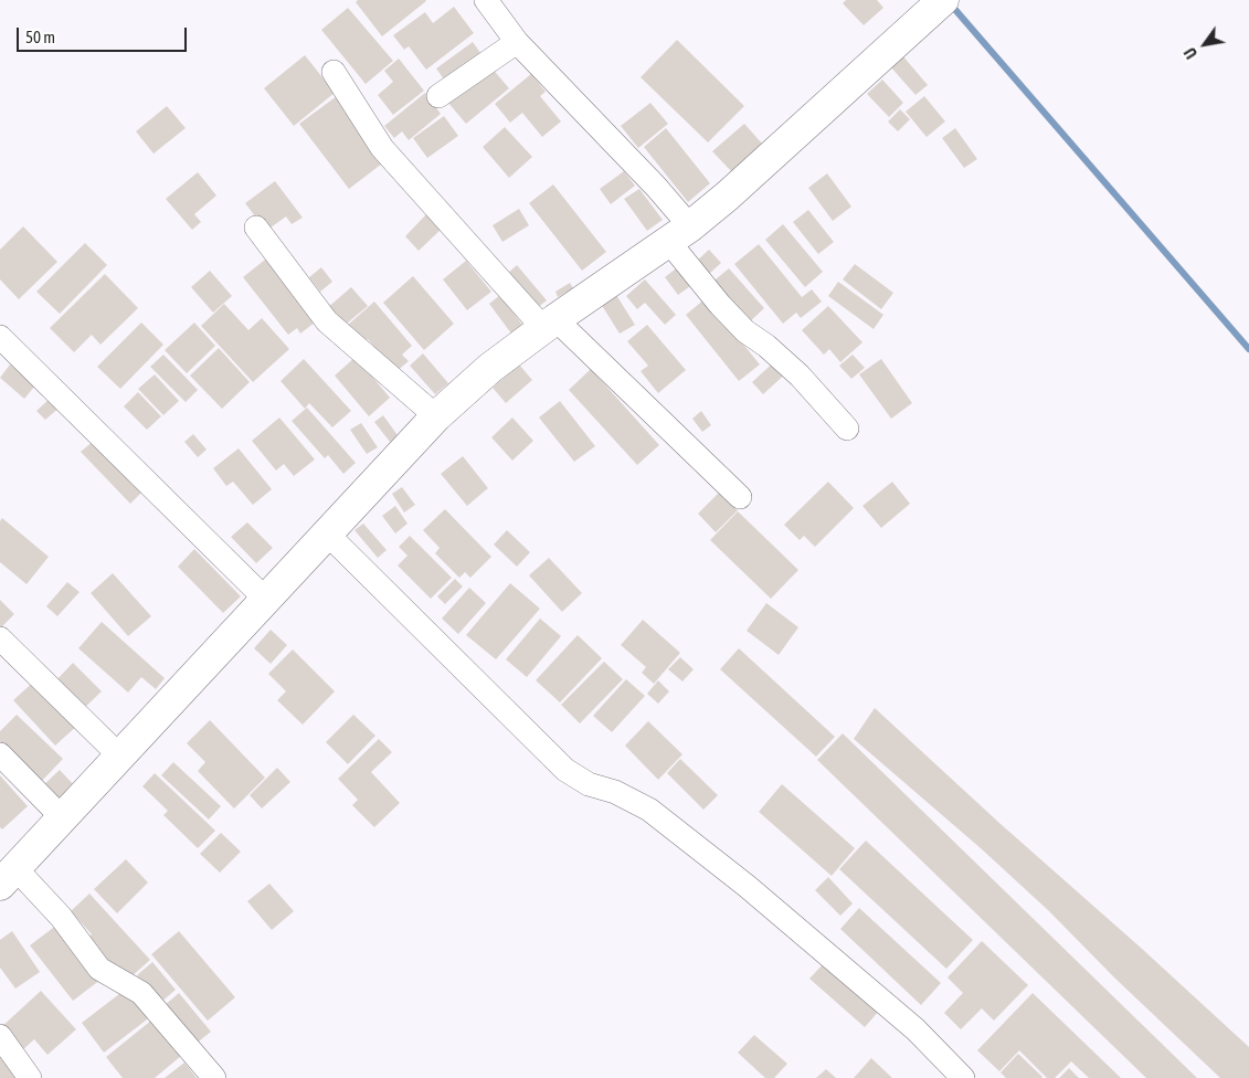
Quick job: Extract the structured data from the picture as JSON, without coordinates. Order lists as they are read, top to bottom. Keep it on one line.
{"scale_bar":"50 m","north":"bottom left"}
